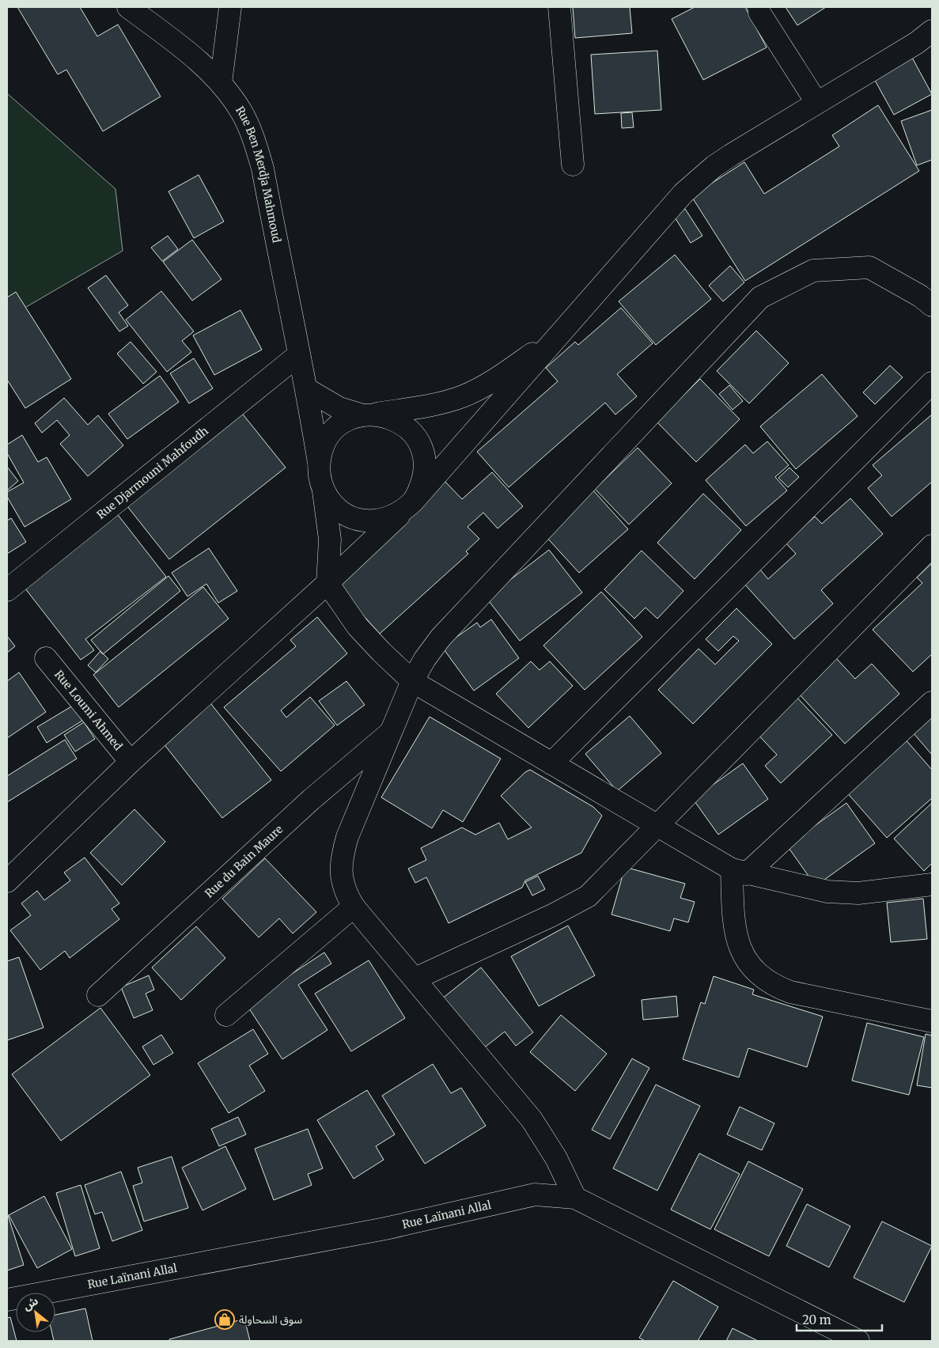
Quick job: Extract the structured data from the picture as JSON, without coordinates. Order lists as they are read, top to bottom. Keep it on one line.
{"streets":{"street":["Rue Ben Merdja Mahmoud","Rue Djarmouni Mahfoudh","Rue Loumi Ahmed","Rue du Bain Maure","Rue Laïnani Allal"]},"crossings":[["Rue Ben Merdja Mahmoud","Rue Djarmouni Mahfoudh"]],"places":{"shop":["سوق السحاولة"]},"scale_bar":"20 m","north":"top left"}
